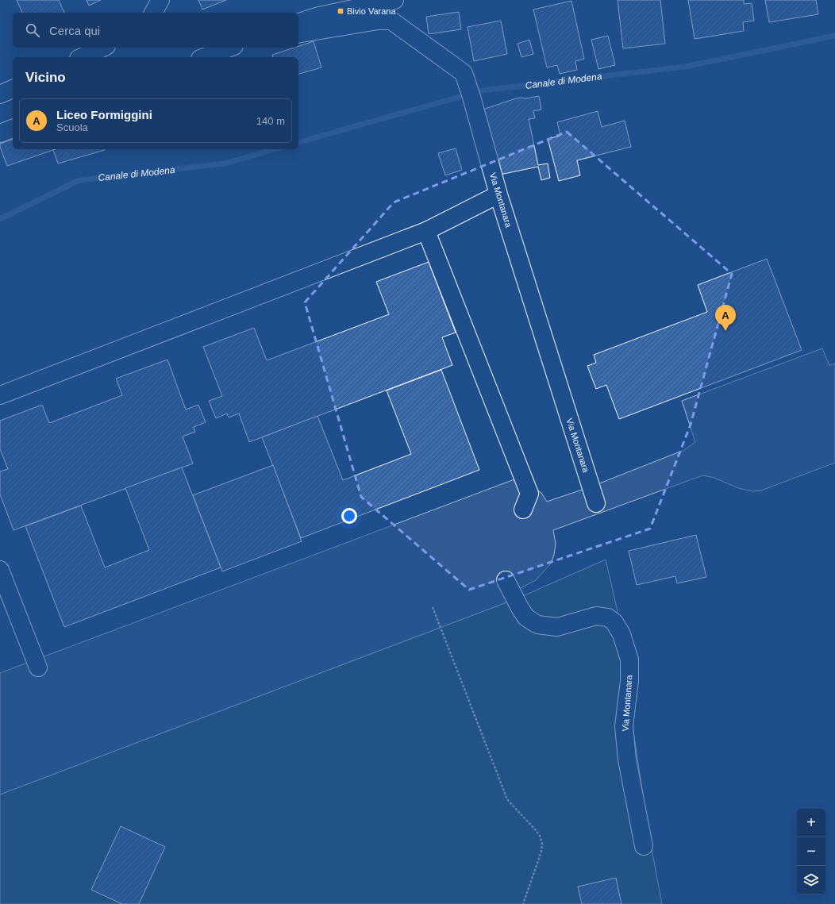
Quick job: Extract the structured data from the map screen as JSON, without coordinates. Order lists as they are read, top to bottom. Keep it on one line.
{"streets":{"main road":["Via Montanara"]},"water":["Canale di Modena"],"places":{"transit":["Bivio Varana"]},"page":{"search":"Cerca qui","heading":"Vicino","list":[{"mark":"A","name":"Liceo Formiggini","note":"Scuola","value":"140 m"}],"pins":"A","map_buttons":["+","−"]}}
